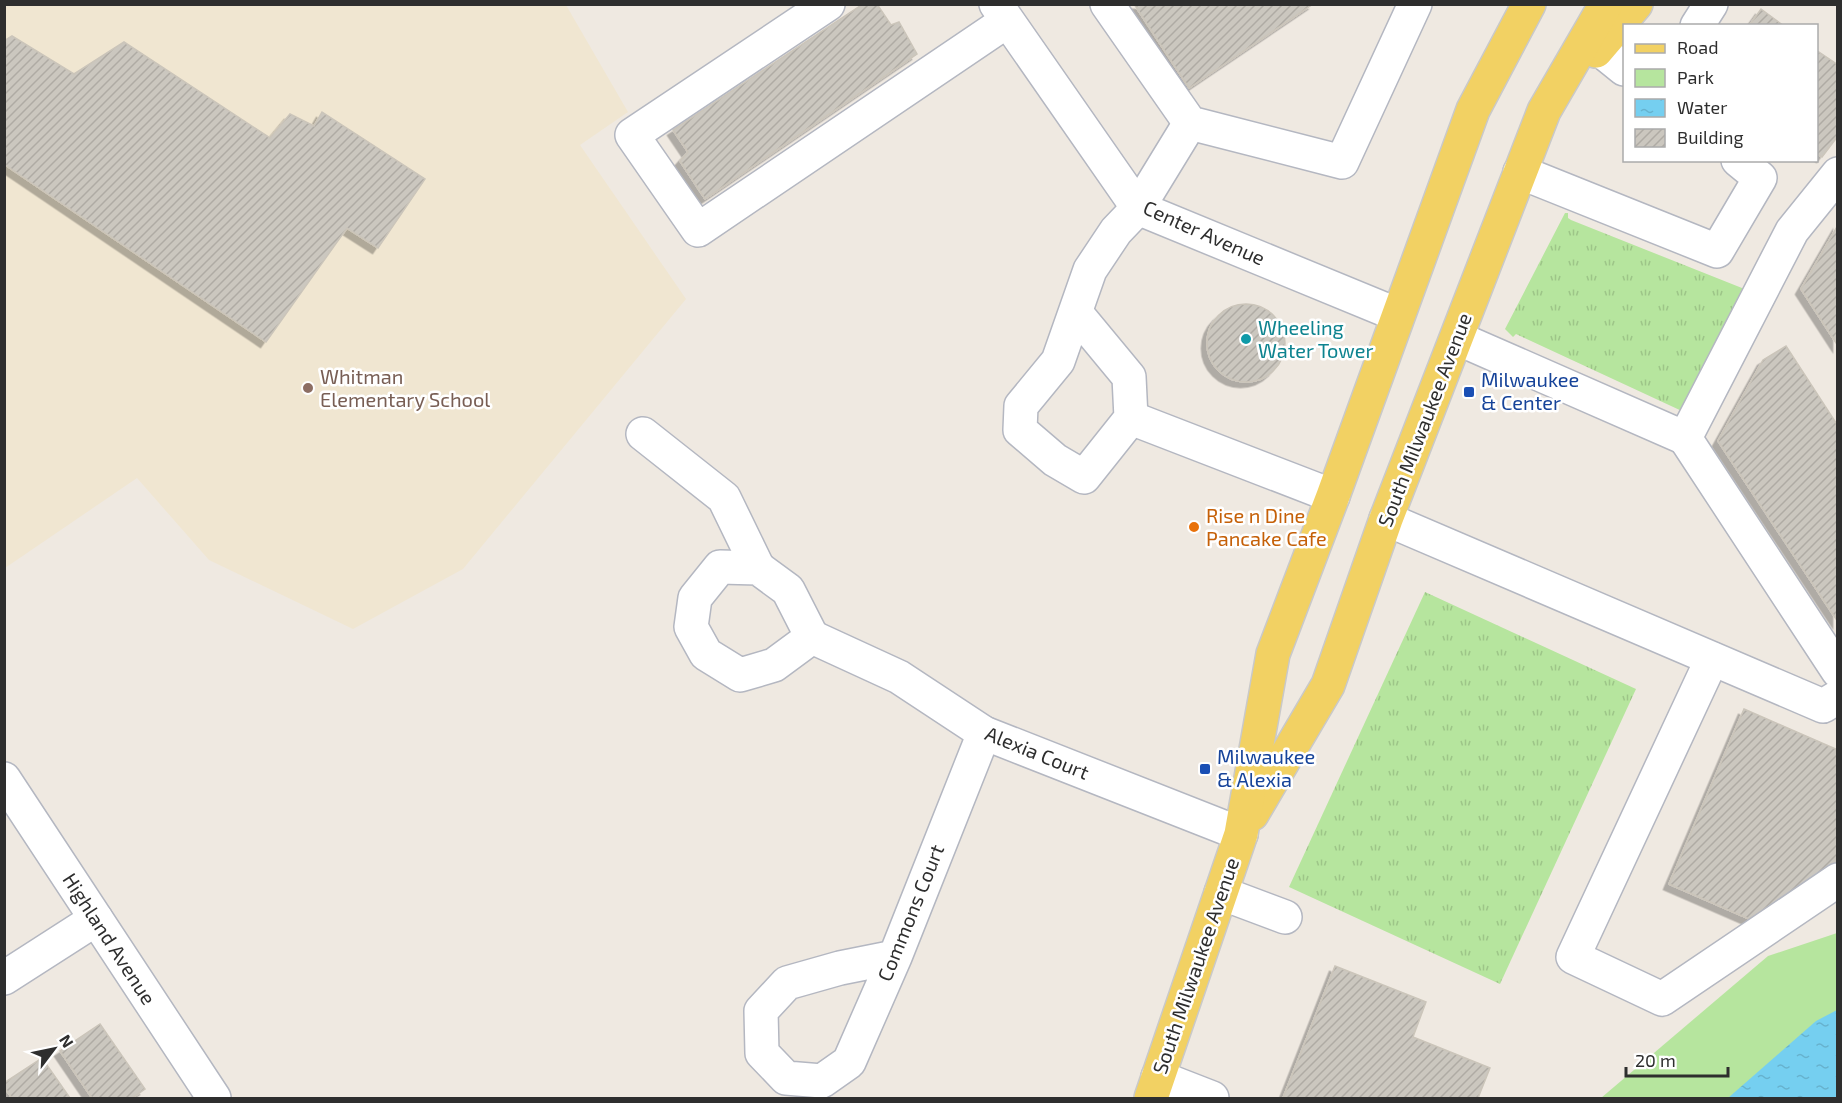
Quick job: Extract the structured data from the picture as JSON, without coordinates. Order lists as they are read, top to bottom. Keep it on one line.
{"streets":{"main road":["South Milwaukee Avenue"],"street":["Center Avenue","Alexia Court","Commons Court","Highland Avenue"]},"crossings":[["Center Avenue","South Milwaukee Avenue"],["South Milwaukee Avenue","Alexia Court"],["Alexia Court","Commons Court"]],"places":{"other":["Wheeling Water Tower","Whitman Elementary School","Rise n Dine Pancake Cafe"],"transit":["Milwaukee & Center","Milwaukee & Alexia"]},"legend":["Road","Park","Water","Building"],"scale_bar":"20 m","north":"top right"}
